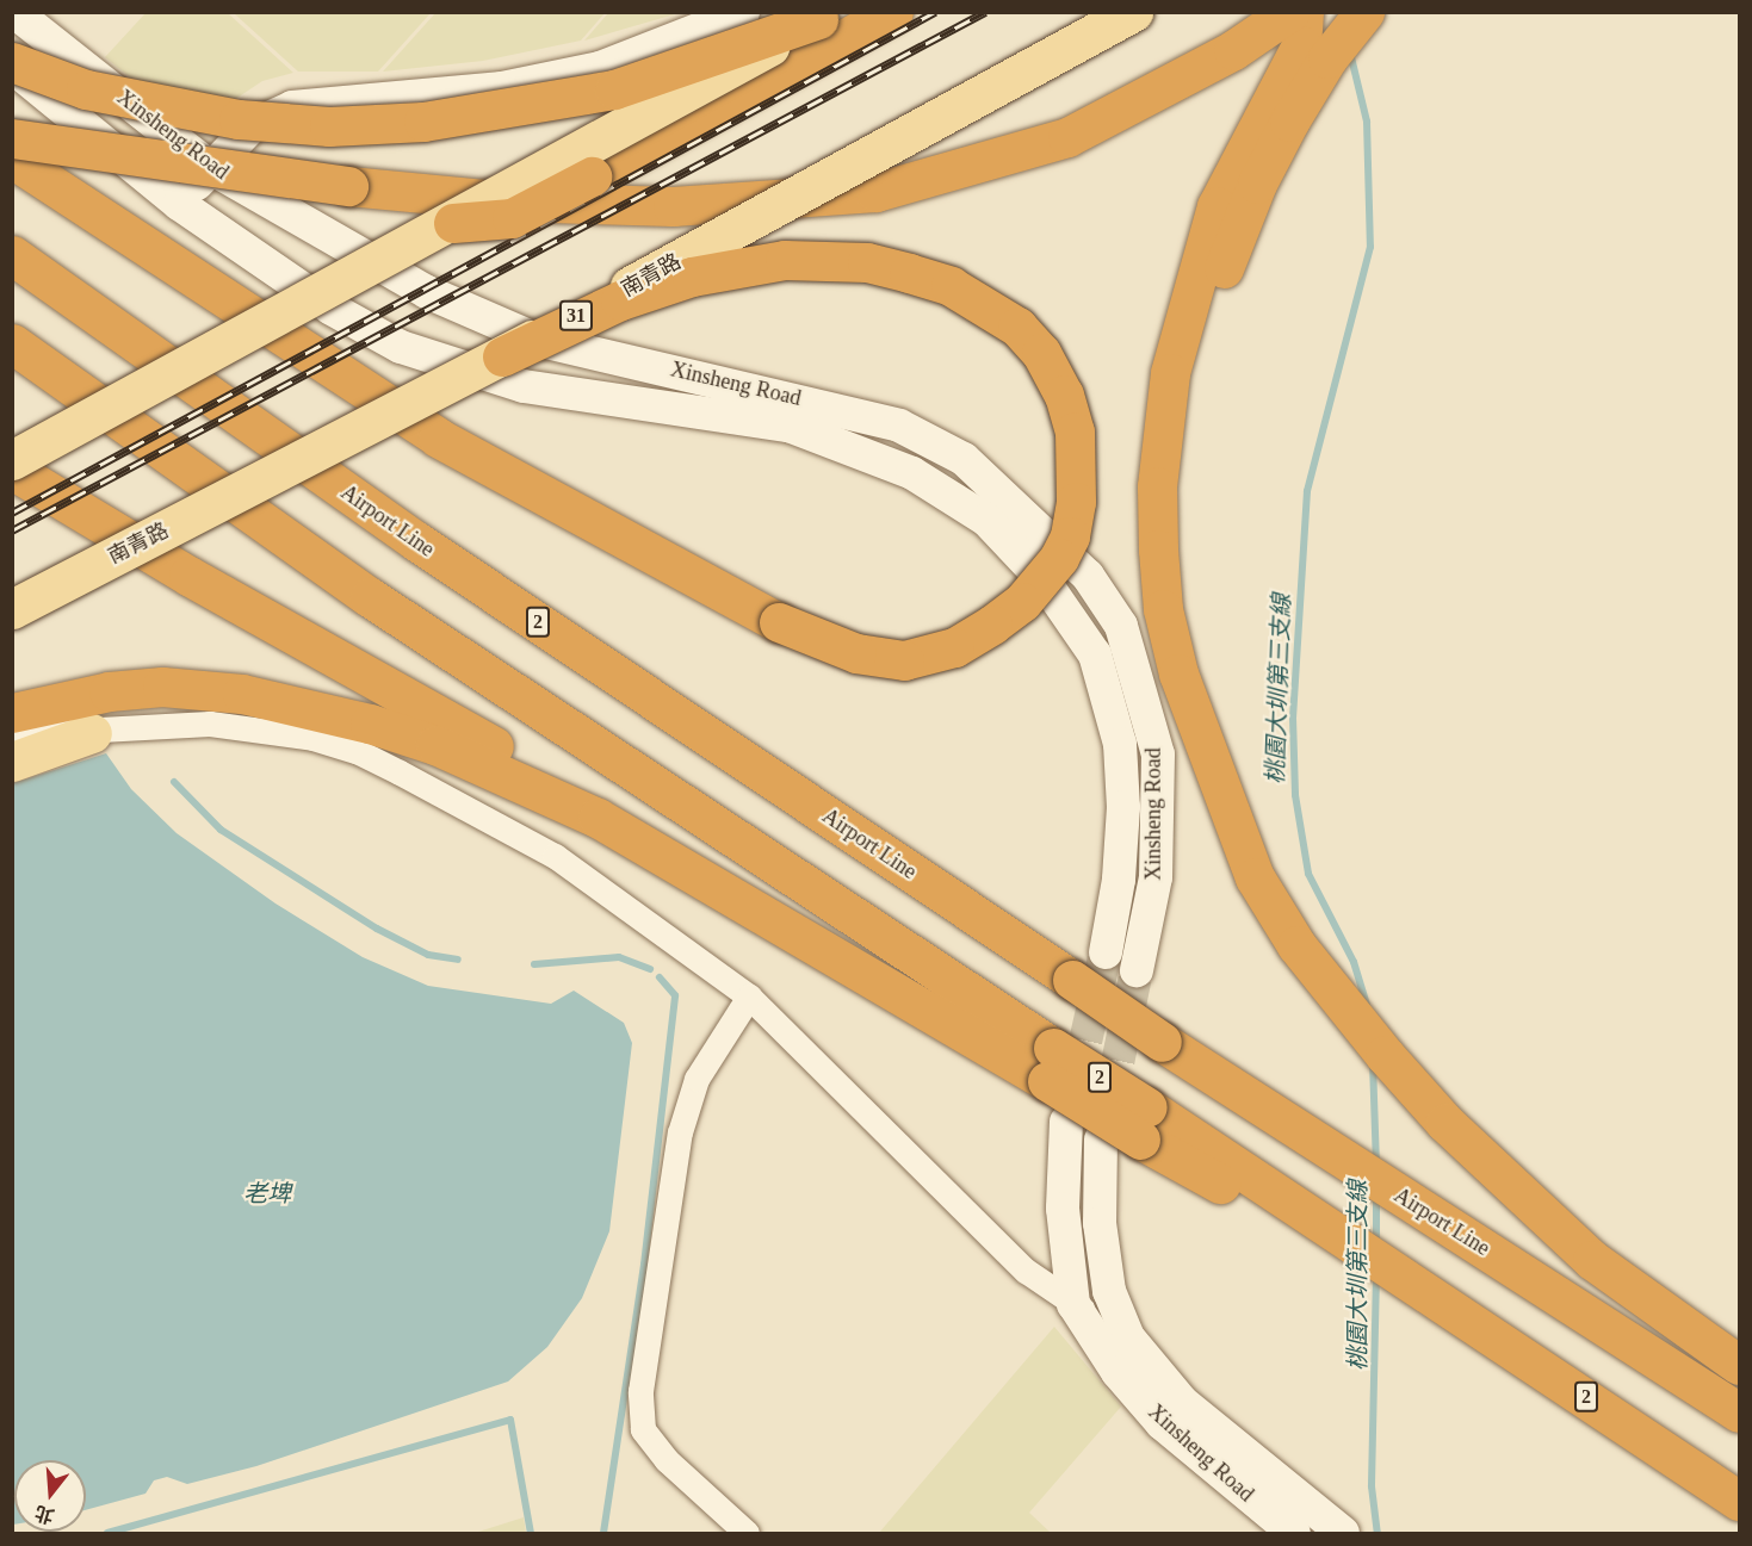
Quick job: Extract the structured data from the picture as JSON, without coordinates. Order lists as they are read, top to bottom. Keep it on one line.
{"streets":{"highway":["Airport Line","2"],"main road":["Xinsheng Road","南青路","31"]},"water":["桃園大圳第三支線","老埤"],"north":"bottom"}
